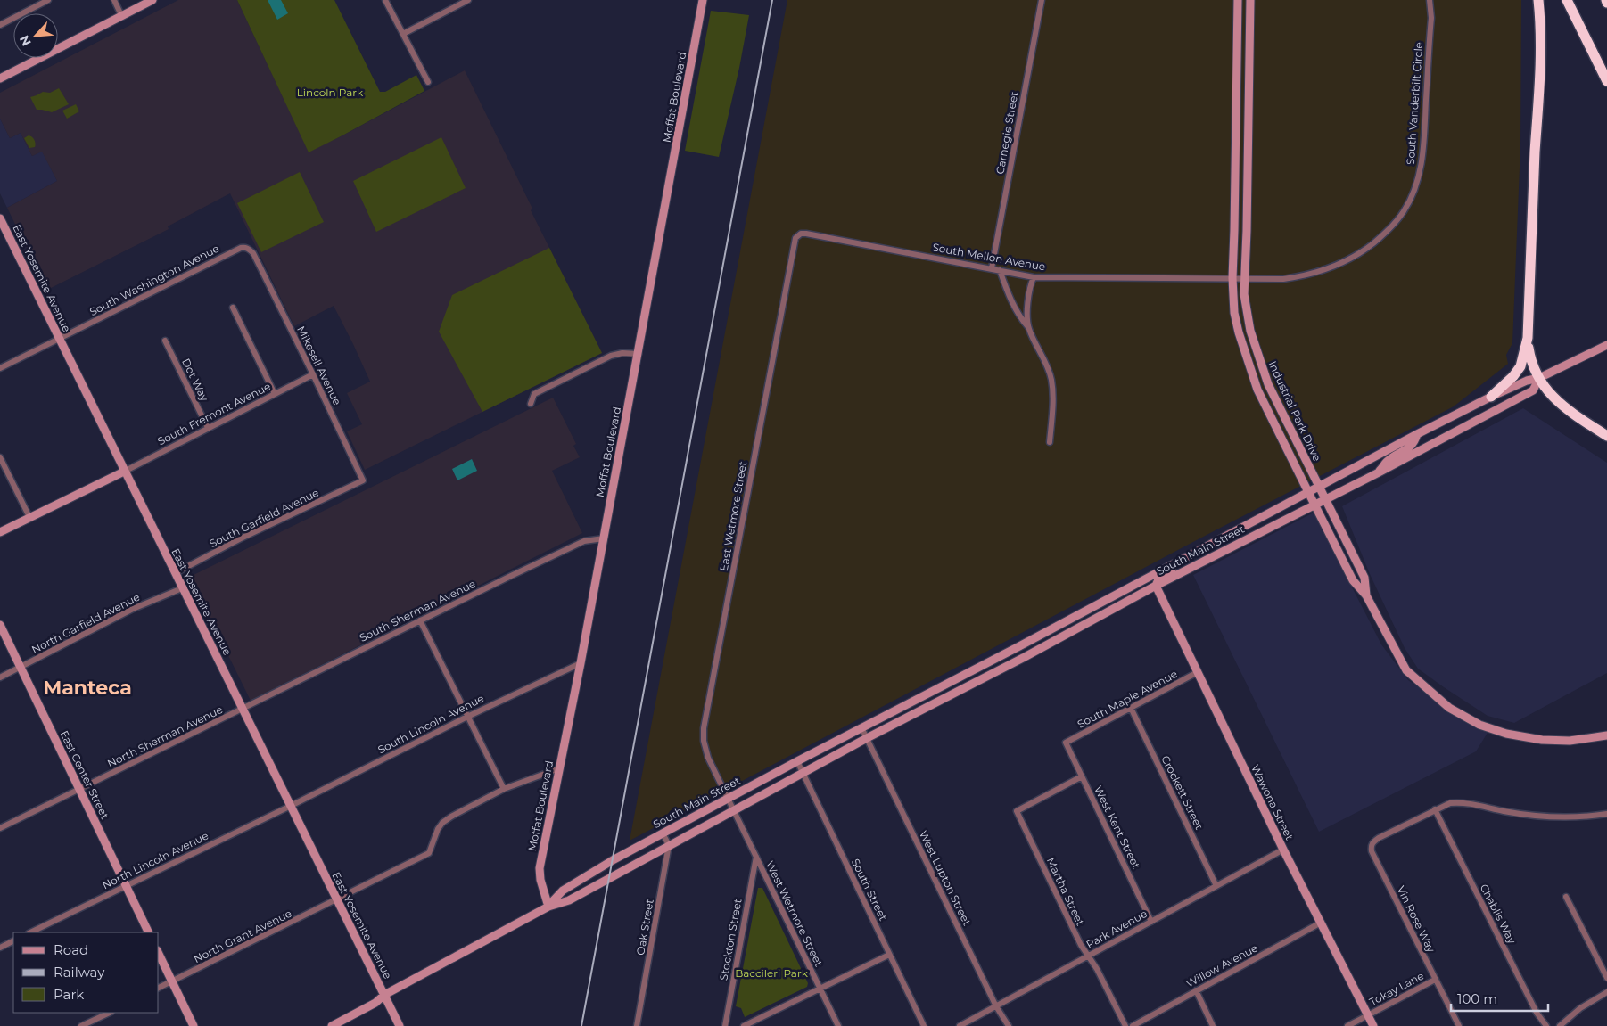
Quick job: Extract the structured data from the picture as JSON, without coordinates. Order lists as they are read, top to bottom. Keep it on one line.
{"streets":{"main road":["Moffat Boulevard","East Yosemite Avenue","Industrial Park Drive","South Main Street","East Center Street","Wawona Street"],"street":["South Vanderbilt Circle","Carnegie Street","South Mellon Avenue","South Washington Avenue","Mikesell Avenue","Dot Way","South Fremont Avenue","East Wetmore Street","South Garfield Avenue","South Sherman Avenue","North Garfield Avenue","South Maple Avenue","South Lincoln Avenue","North Sherman Avenue","Crockett Street","West Kent Street","North Lincoln Avenue","West Lupton Street","South Street","Martha Street","West Wetmore Street","Chablis Way","Vin Rose Way","Oak Street","Park Avenue","North Grant Avenue","Stockton Street","Willow Avenue","Tokay Lane"]},"crossings":[["Moffat Boulevard","South Main Street"],["Moffat Boulevard","South Sherman Avenue"],["Moffat Boulevard","South Lincoln Avenue"],["Moffat Boulevard","North Grant Avenue"],["South Vanderbilt Circle","South Mellon Avenue"],["South Vanderbilt Circle","Industrial Park Drive"],["Carnegie Street","South Mellon Avenue"],["South Mellon Avenue","Industrial Park Drive"],["South Mellon Avenue","East Wetmore Street"],["East Yosemite Avenue","South Washington Avenue"],["East Yosemite Avenue","South Fremont Avenue"],["East Yosemite Avenue","South Garfield Avenue"],["East Yosemite Avenue","South Main Street"],["East Yosemite Avenue","South Sherman Avenue"],["East Yosemite Avenue","North Garfield Avenue"],["East Yosemite Avenue","South Lincoln Avenue"],["East Yosemite Avenue","North Sherman Avenue"],["East Yosemite Avenue","North Lincoln Avenue"],["East Yosemite Avenue","North Grant Avenue"],["South Washington Avenue","Mikesell Avenue"],["Mikesell Avenue","South Fremont Avenue"],["Mikesell Avenue","South Garfield Avenue"],["Dot Way","South Fremont Avenue"],["Industrial Park Drive","South Main Street"],["East Wetmore Street","South Main Street"],["East Wetmore Street","West Wetmore Street"],["South Main Street","Wawona Street"],["South Main Street","West Lupton Street"],["South Main Street","South Street"],["South Main Street","West Wetmore Street"],["South Main Street","Oak Street"],["South Sherman Avenue","North Sherman Avenue"],["North Garfield Avenue","East Center Street"],["South Maple Avenue","Crockett Street"],["South Maple Avenue","Wawona Street"],["South Maple Avenue","West Kent Street"],["South Lincoln Avenue","North Lincoln Avenue"],["North Sherman Avenue","East Center Street"],["East Center Street","North Lincoln Avenue"],["Crockett Street","Park Avenue"],["Wawona Street","Park Avenue"],["Wawona Street","Willow Avenue"],["Wawona Street","Tokay Lane"],["West Kent Street","Martha Street"],["West Kent Street","Park Avenue"],["West Lupton Street","Park Avenue"],["Martha Street","Park Avenue"],["West Wetmore Street","Stockton Street"],["Chablis Way","Vin Rose Way"],["Vin Rose Way","Tokay Lane"]],"districts":["Manteca"],"parks":["Lincoln Park","Baccileri Park"],"legend":["Road","Railway","Park"],"scale_bar":"100 m","north":"bottom left"}
